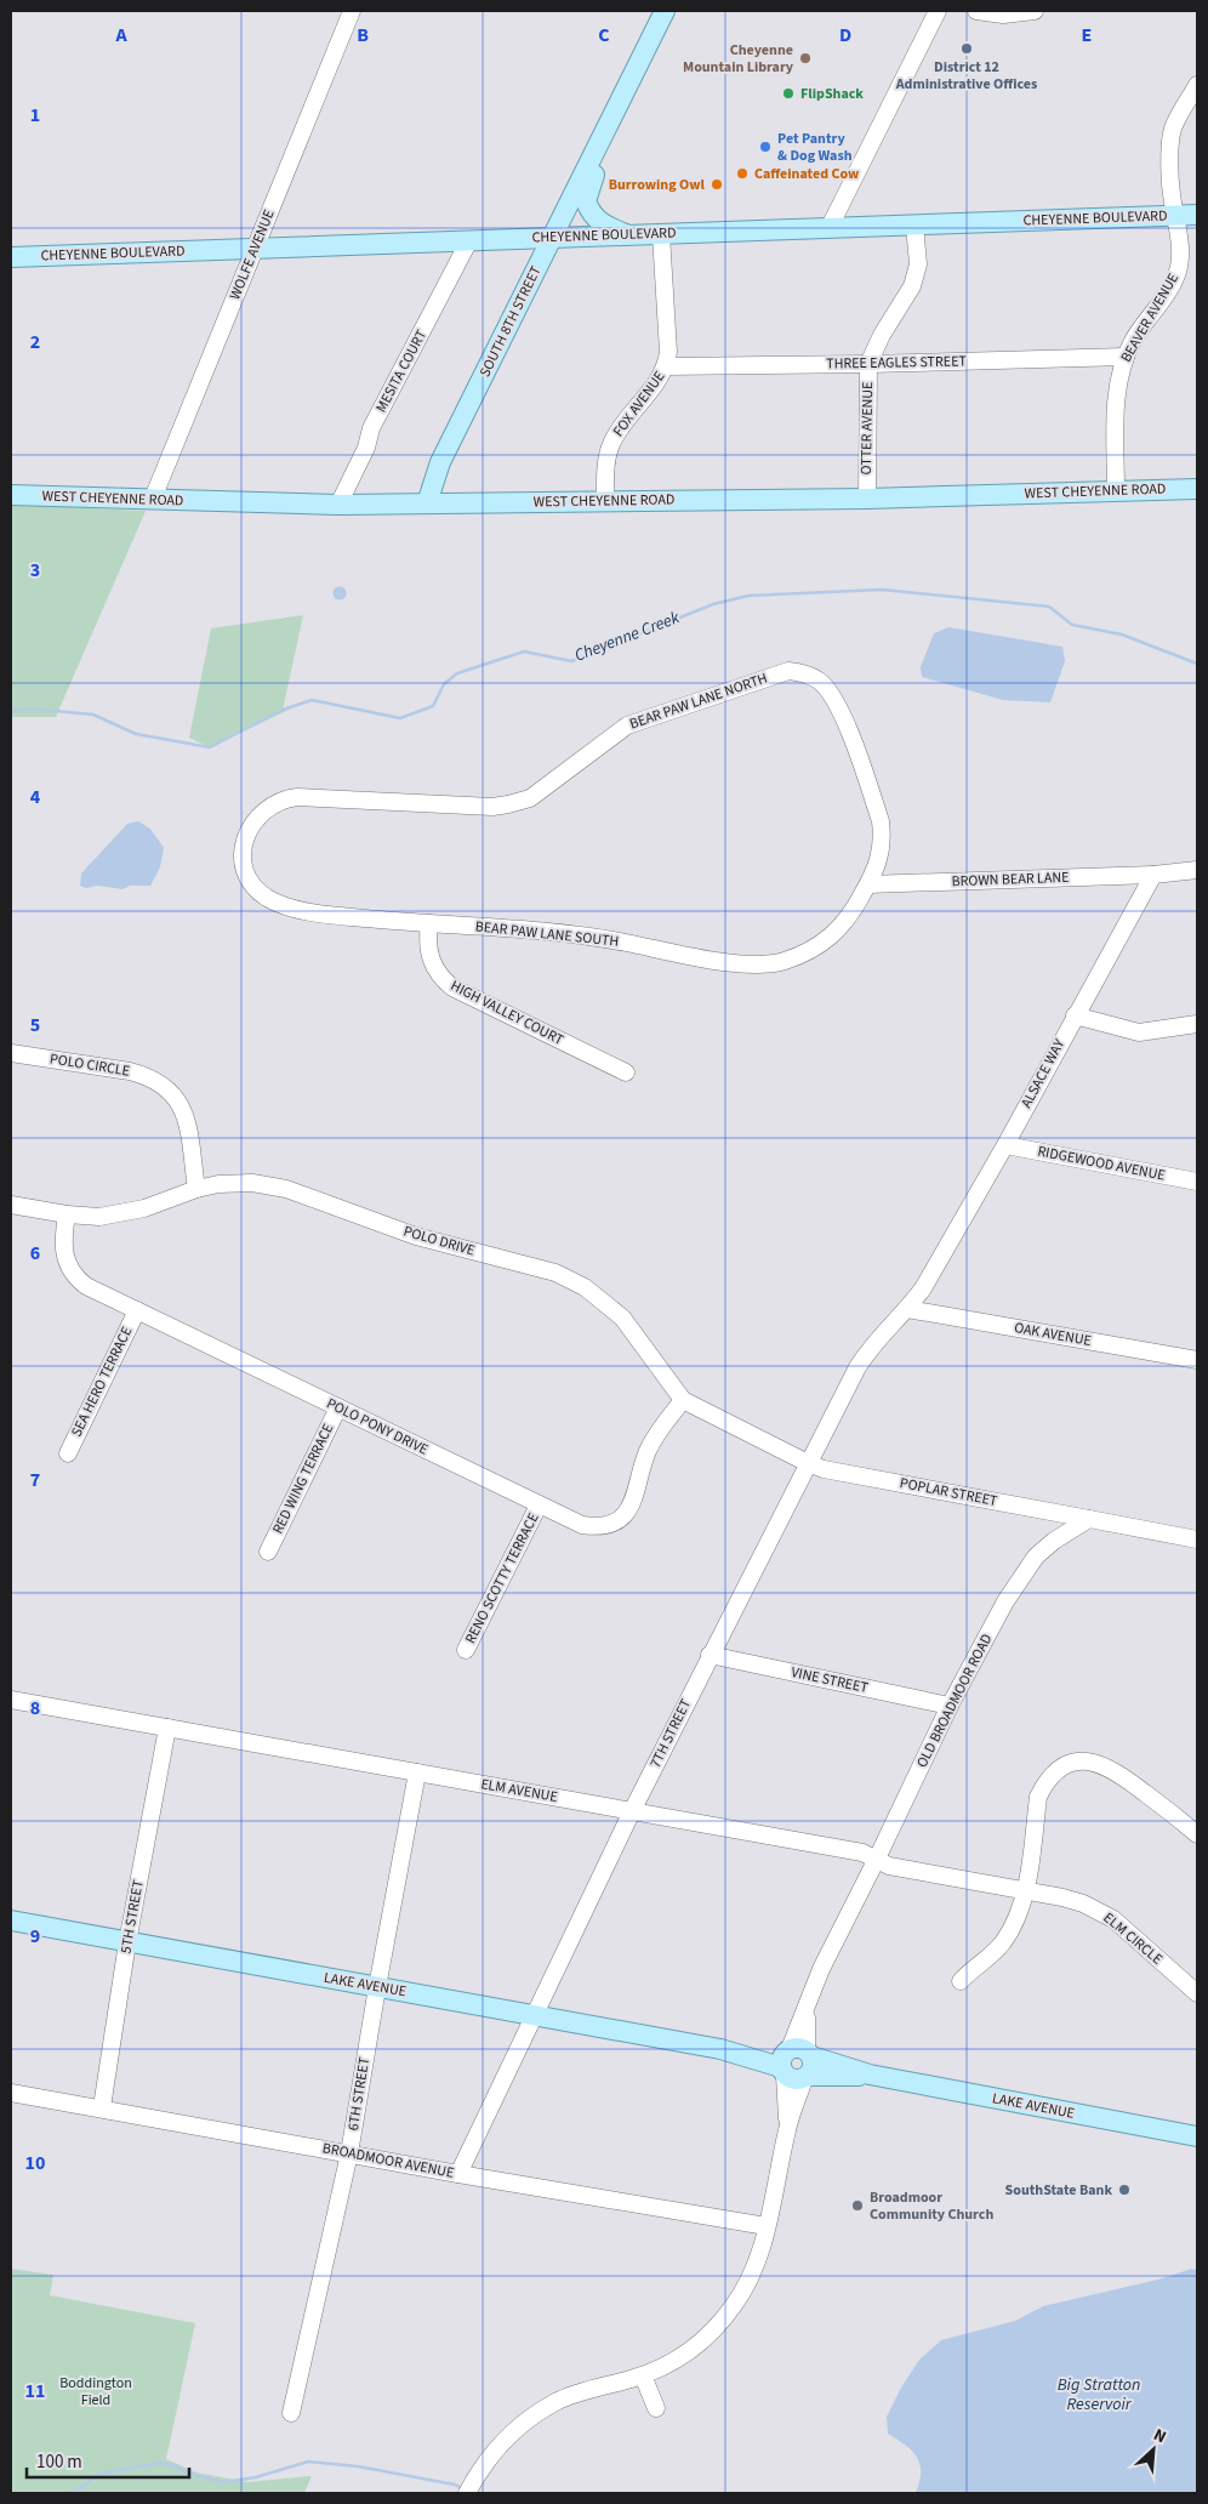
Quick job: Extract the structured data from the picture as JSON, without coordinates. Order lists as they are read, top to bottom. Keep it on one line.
{"streets":{"main road":["CHEYENNE BOULEVARD","SOUTH 8TH STREET","WEST CHEYENNE ROAD","LAKE AVENUE"],"street":["WOLFE AVENUE","BEAVER AVENUE","THREE EAGLES STREET","MESITA COURT","FOX AVENUE","OTTER AVENUE","BEAR PAW LANE NORTH","BROWN BEAR LANE","BEAR PAW LANE SOUTH","HIGH VALLEY COURT","POLO CIRCLE","ALSACE WAY","RIDGEWOOD AVENUE","POLO DRIVE","OAK AVENUE","SEA HERO TERRACE","POLO PONY DRIVE","RED WING TERRACE","POPLAR STREET","RENO SCOTTY TERRACE","VINE STREET","OLD BROADMOOR ROAD","7TH STREET","ELM AVENUE","5TH STREET","ELM CIRCLE","6TH STREET","BROADMOOR AVENUE"]},"crossings":[["CHEYENNE BOULEVARD","WOLFE AVENUE"],["CHEYENNE BOULEVARD","BEAVER AVENUE"],["CHEYENNE BOULEVARD","SOUTH 8TH STREET"],["CHEYENNE BOULEVARD","MESITA COURT"],["CHEYENNE BOULEVARD","FOX AVENUE"],["CHEYENNE BOULEVARD","OTTER AVENUE"],["WOLFE AVENUE","WEST CHEYENNE ROAD"],["BEAVER AVENUE","THREE EAGLES STREET"],["BEAVER AVENUE","WEST CHEYENNE ROAD"],["SOUTH 8TH STREET","WEST CHEYENNE ROAD"],["THREE EAGLES STREET","FOX AVENUE"],["THREE EAGLES STREET","OTTER AVENUE"],["MESITA COURT","WEST CHEYENNE ROAD"],["FOX AVENUE","WEST CHEYENNE ROAD"],["OTTER AVENUE","WEST CHEYENNE ROAD"],["BEAR PAW LANE NORTH","BROWN BEAR LANE"],["BEAR PAW LANE NORTH","BEAR PAW LANE SOUTH"],["BROWN BEAR LANE","BEAR PAW LANE SOUTH"],["BROWN BEAR LANE","ALSACE WAY"],["BEAR PAW LANE SOUTH","HIGH VALLEY COURT"],["POLO CIRCLE","POLO DRIVE"],["ALSACE WAY","RIDGEWOOD AVENUE"],["ALSACE WAY","OAK AVENUE"],["ALSACE WAY","7TH STREET"],["POLO DRIVE","POLO PONY DRIVE"],["POLO DRIVE","POPLAR STREET"],["POLO DRIVE","7TH STREET"],["OAK AVENUE","7TH STREET"],["SEA HERO TERRACE","POLO PONY DRIVE"],["POLO PONY DRIVE","RED WING TERRACE"],["POLO PONY DRIVE","RENO SCOTTY TERRACE"],["POPLAR STREET","OLD BROADMOOR ROAD"],["POPLAR STREET","7TH STREET"],["VINE STREET","OLD BROADMOOR ROAD"],["VINE STREET","7TH STREET"],["OLD BROADMOOR ROAD","ELM AVENUE"],["OLD BROADMOOR ROAD","LAKE AVENUE"],["OLD BROADMOOR ROAD","BROADMOOR AVENUE"],["7TH STREET","ELM AVENUE"],["7TH STREET","LAKE AVENUE"],["7TH STREET","BROADMOOR AVENUE"],["ELM AVENUE","5TH STREET"],["ELM AVENUE","ELM CIRCLE"],["ELM AVENUE","6TH STREET"],["5TH STREET","LAKE AVENUE"],["5TH STREET","BROADMOOR AVENUE"],["LAKE AVENUE","6TH STREET"],["6TH STREET","BROADMOOR AVENUE"]],"water":["Cheyenne Creek","Big Stratton Reservoir"],"parks":["Boddington Field"],"places":["District 12 Administrative Offices","Cheyenne Mountain Library","FlipShack","Pet Pantry & Dog Wash","Caffeinated Cow","Burrowing Owl","SouthState Bank","Broadmoor Community Church"],"scale_bar":"100 m","north":"top right","grid":{"columns":["A","B","C","D","E"],"rows":["1","2","3","4","5","6","7","8","9","10","11"]}}
